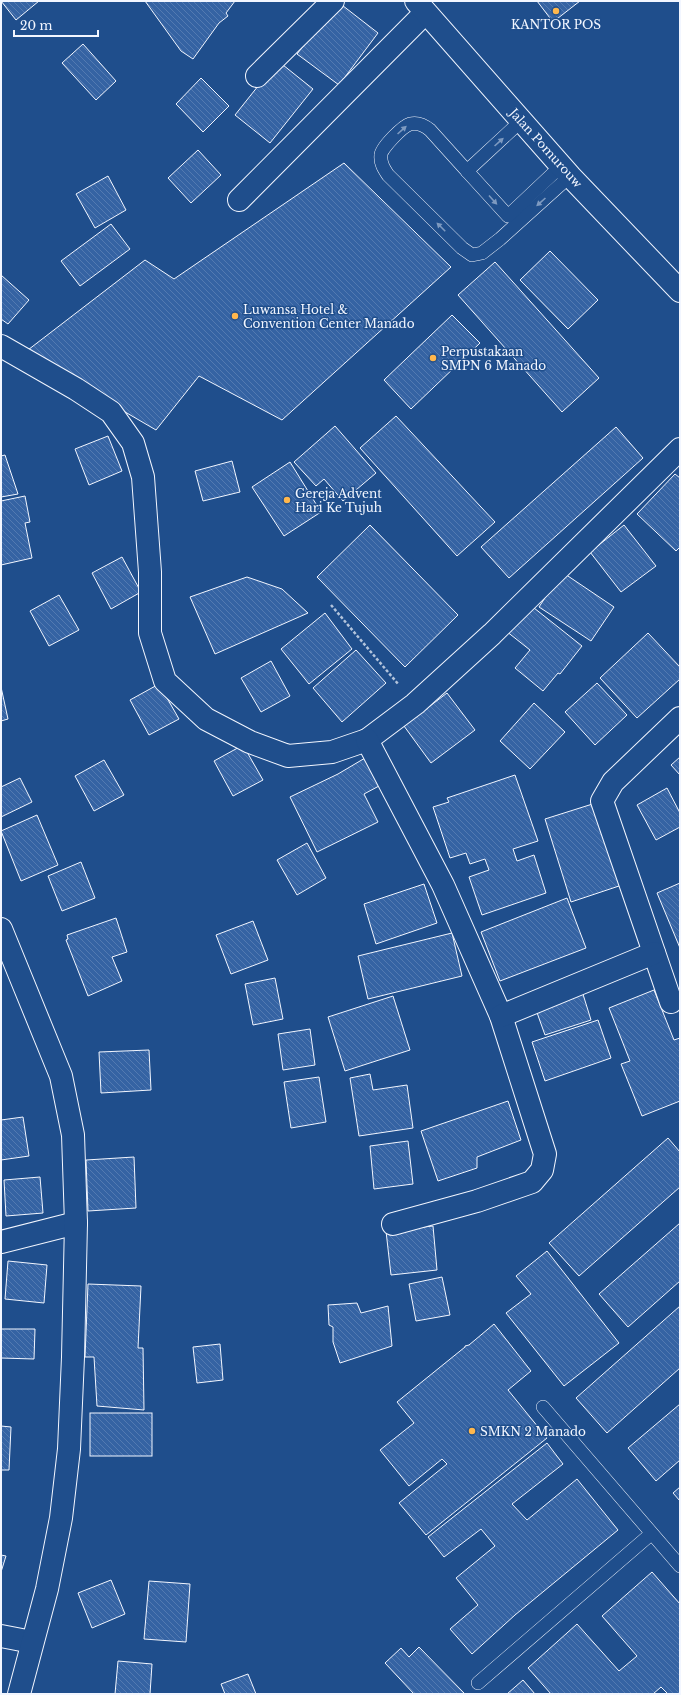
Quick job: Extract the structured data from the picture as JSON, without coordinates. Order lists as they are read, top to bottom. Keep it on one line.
{"streets":{"street":["Jalan Pomurouw"]},"places":["KANTOR POS","Luwansa Hotel & Convention Center Manado","Perpustakaan SMPN 6 Manado","Gereja Advent Hari Ke Tujuh","SMKN 2 Manado"],"scale_bar":"20 m"}
